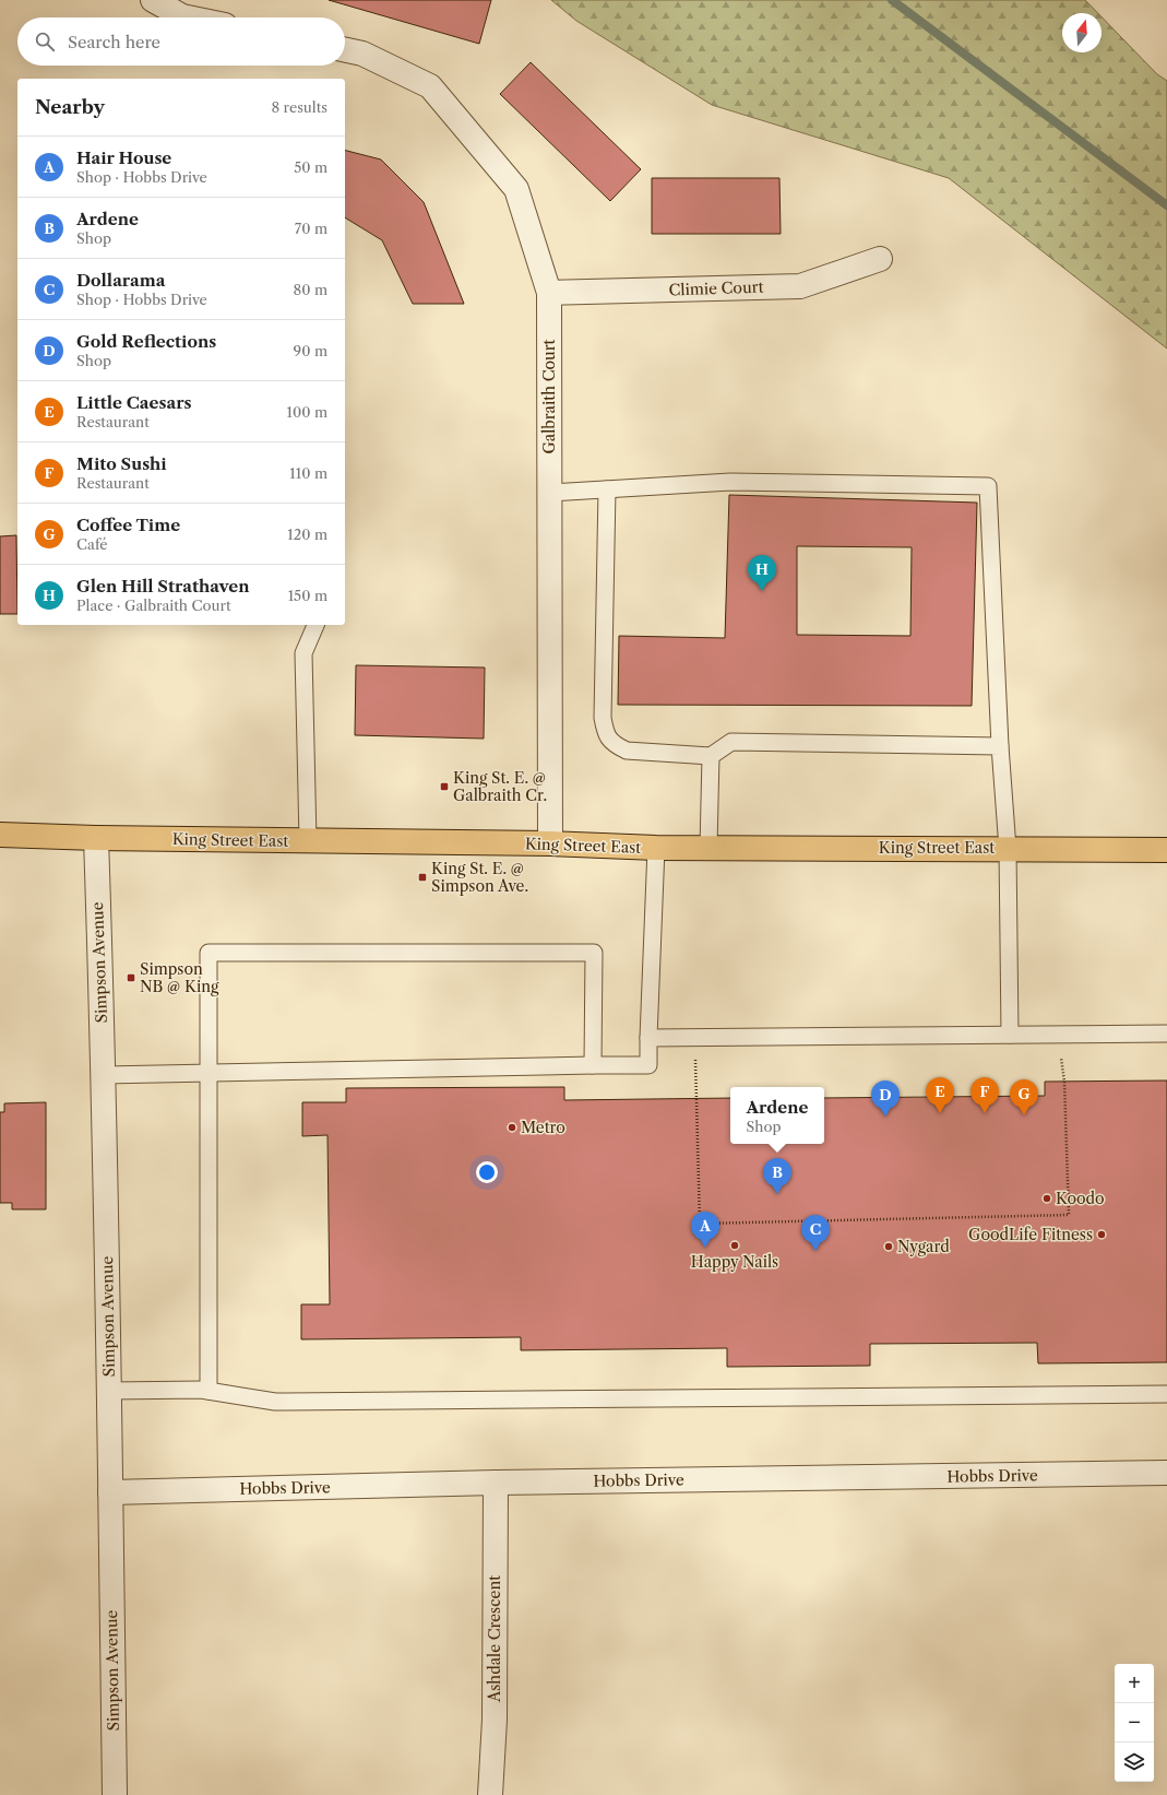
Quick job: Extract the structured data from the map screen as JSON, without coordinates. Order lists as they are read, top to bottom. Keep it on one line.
{"streets":{"main road":["King Street East"],"street":["Climie Court","Galbraith Court","Simpson Avenue","Hobbs Drive","Ashdale Crescent"]},"crossings":[["Climie Court","Galbraith Court"],["Galbraith Court","King Street East"],["King Street East","Simpson Avenue"],["Simpson Avenue","Hobbs Drive"],["Hobbs Drive","Ashdale Crescent"]],"places":{"transit":["King St. E. @ Galbraith Cr.","King St. E. @ Simpson Ave.","Simpson NB @ King"],"other":["Metro","Koodo","GoodLife Fitness","Happy Nails","Nygard"]},"north":"top","page":{"search":"Search here","heading":["Nearby","8 results"],"list":[{"mark":"A","name":"Hair House","note":"Shop · Hobbs Drive","value":"50 m"},{"mark":"B","name":"Ardene","note":"Shop","value":"70 m"},{"mark":"C","name":"Dollarama","note":"Shop · Hobbs Drive","value":"80 m"},{"mark":"D","name":"Gold Reflections","note":"Shop","value":"90 m"},{"mark":"E","name":"Little Caesars","note":"Restaurant","value":"100 m"},{"mark":"F","name":"Mito Sushi","note":"Restaurant","value":"110 m"},{"mark":"G","name":"Coffee Time","note":"Café","value":"120 m"},{"mark":"H","name":"Glen Hill Strathaven","note":"Place · Galbraith Court","value":"150 m"}],"pins":["H","E","F","G","D","B","A","C"],"popup":["Ardene","Shop"],"map_buttons":["+","−"]}}
